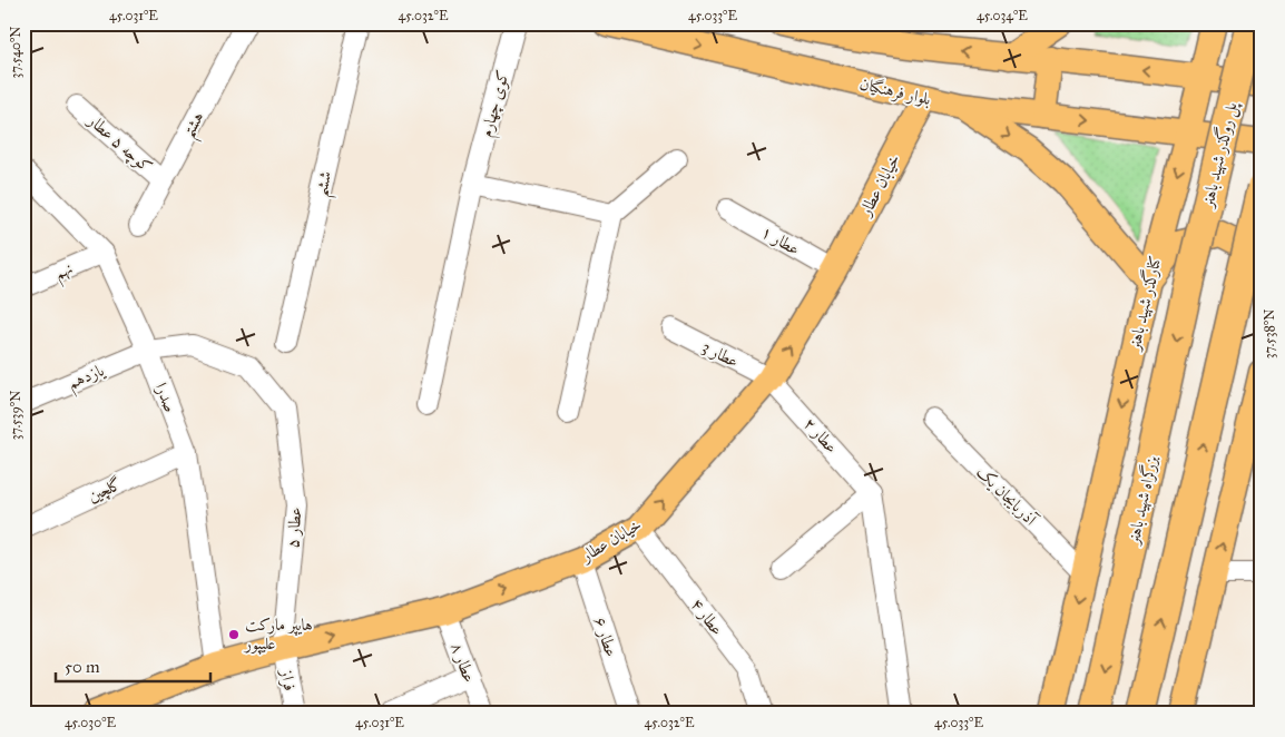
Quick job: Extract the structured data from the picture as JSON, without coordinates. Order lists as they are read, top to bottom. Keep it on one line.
{"streets":{"highway":["پل روگذر شهید باهنر","بزرگراه شهید باهنر"],"main road":["بلوار فرهنگیان","خیابان عطار","کنارگذر شهید باهنر"],"street":["کوی چهارم","هشتم","کوچه ۵ عطار","ششم","عطار ۱","نهم","عطار 3","یازدهم","صدرا","عطار ۲","گلچین","آذربایجان یک","عطار ۵","عطار ۴","عطار ۶","عطار ۸","فراز"]},"crossings":[["بلوار فرهنگیان","خیابان عطار"],["بلوار فرهنگیان","کنارگذر شهید باهنر"],["هشتم","کوچه ۵ عطار"],["پل روگذر شهید باهنر","بزرگراه شهید باهنر"],["خیابان عطار","عطار ۱"],["خیابان عطار","عطار 3"],["خیابان عطار","صدرا"],["خیابان عطار","عطار ۲"],["خیابان عطار","عطار ۵"],["خیابان عطار","عطار ۴"],["خیابان عطار","عطار ۶"],["خیابان عطار","عطار ۸"],["خیابان عطار","فراز"],["نهم","صدرا"],["کنارگذر شهید باهنر","آذربایجان یک"],["عطار 3","عطار ۲"],["یازدهم","صدرا"],["یازدهم","عطار ۵"],["صدرا","گلچین"],["عطار ۵","فراز"]],"one_way":["خیابان عطار"],"places":["هایپر مارکت علیپور"],"scale_bar":"50 m","coordinates":["45.031°E","45.032°E","45.033°E","45.034°E","37.540°N","37.538°N","37.539°N","45.030°E"]}
